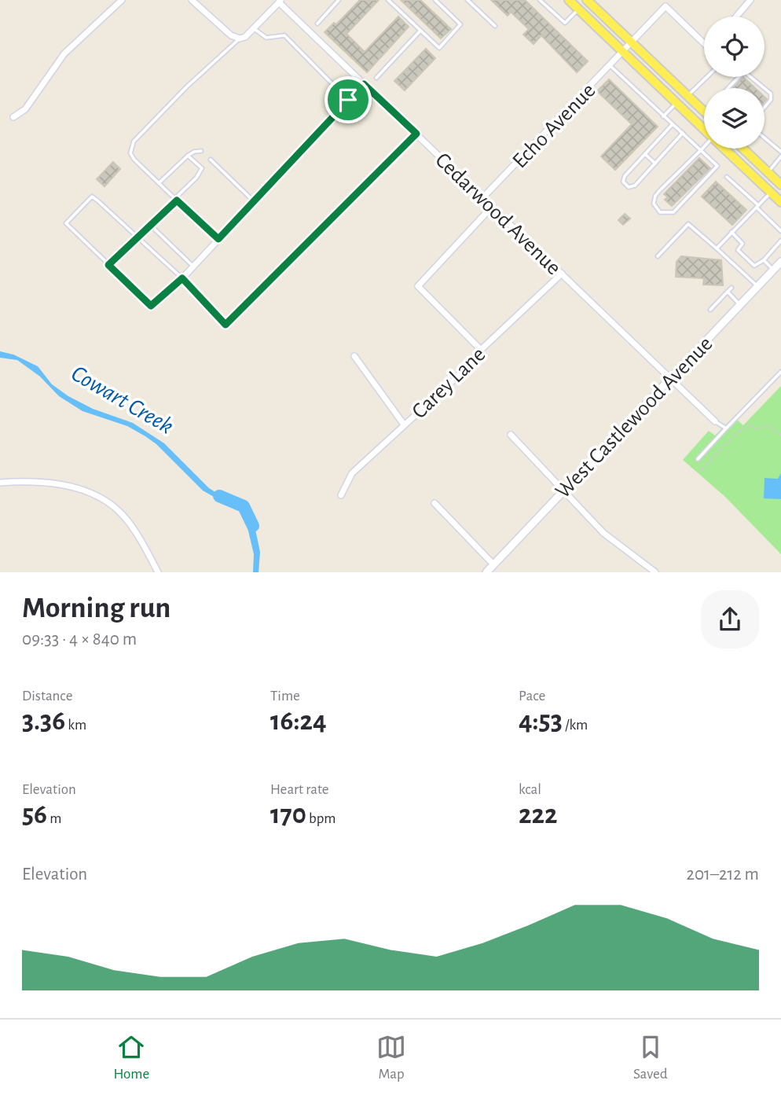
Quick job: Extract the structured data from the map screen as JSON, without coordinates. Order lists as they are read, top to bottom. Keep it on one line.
{"streets":{"street":["Echo Avenue","Cedarwood Avenue","Carey Lane","West Castlewood Avenue"]},"crossings":[["Echo Avenue","Cedarwood Avenue"],["Cedarwood Avenue","Carey Lane"],["Cedarwood Avenue","West Castlewood Avenue"]],"water":["Cowart Creek"],"page":{"heading":["Morning run","09:33 · 4 × 840 m"],"stats":[["Distance","3.36 km"],["Time","16:24"],["Pace","4:53 /km"],["Elevation","56 m"],["Heart rate","170 bpm"],["kcal","222"]],"chart":["Elevation","201–212 m"],"tabs":["Home","Map","Saved"]}}
